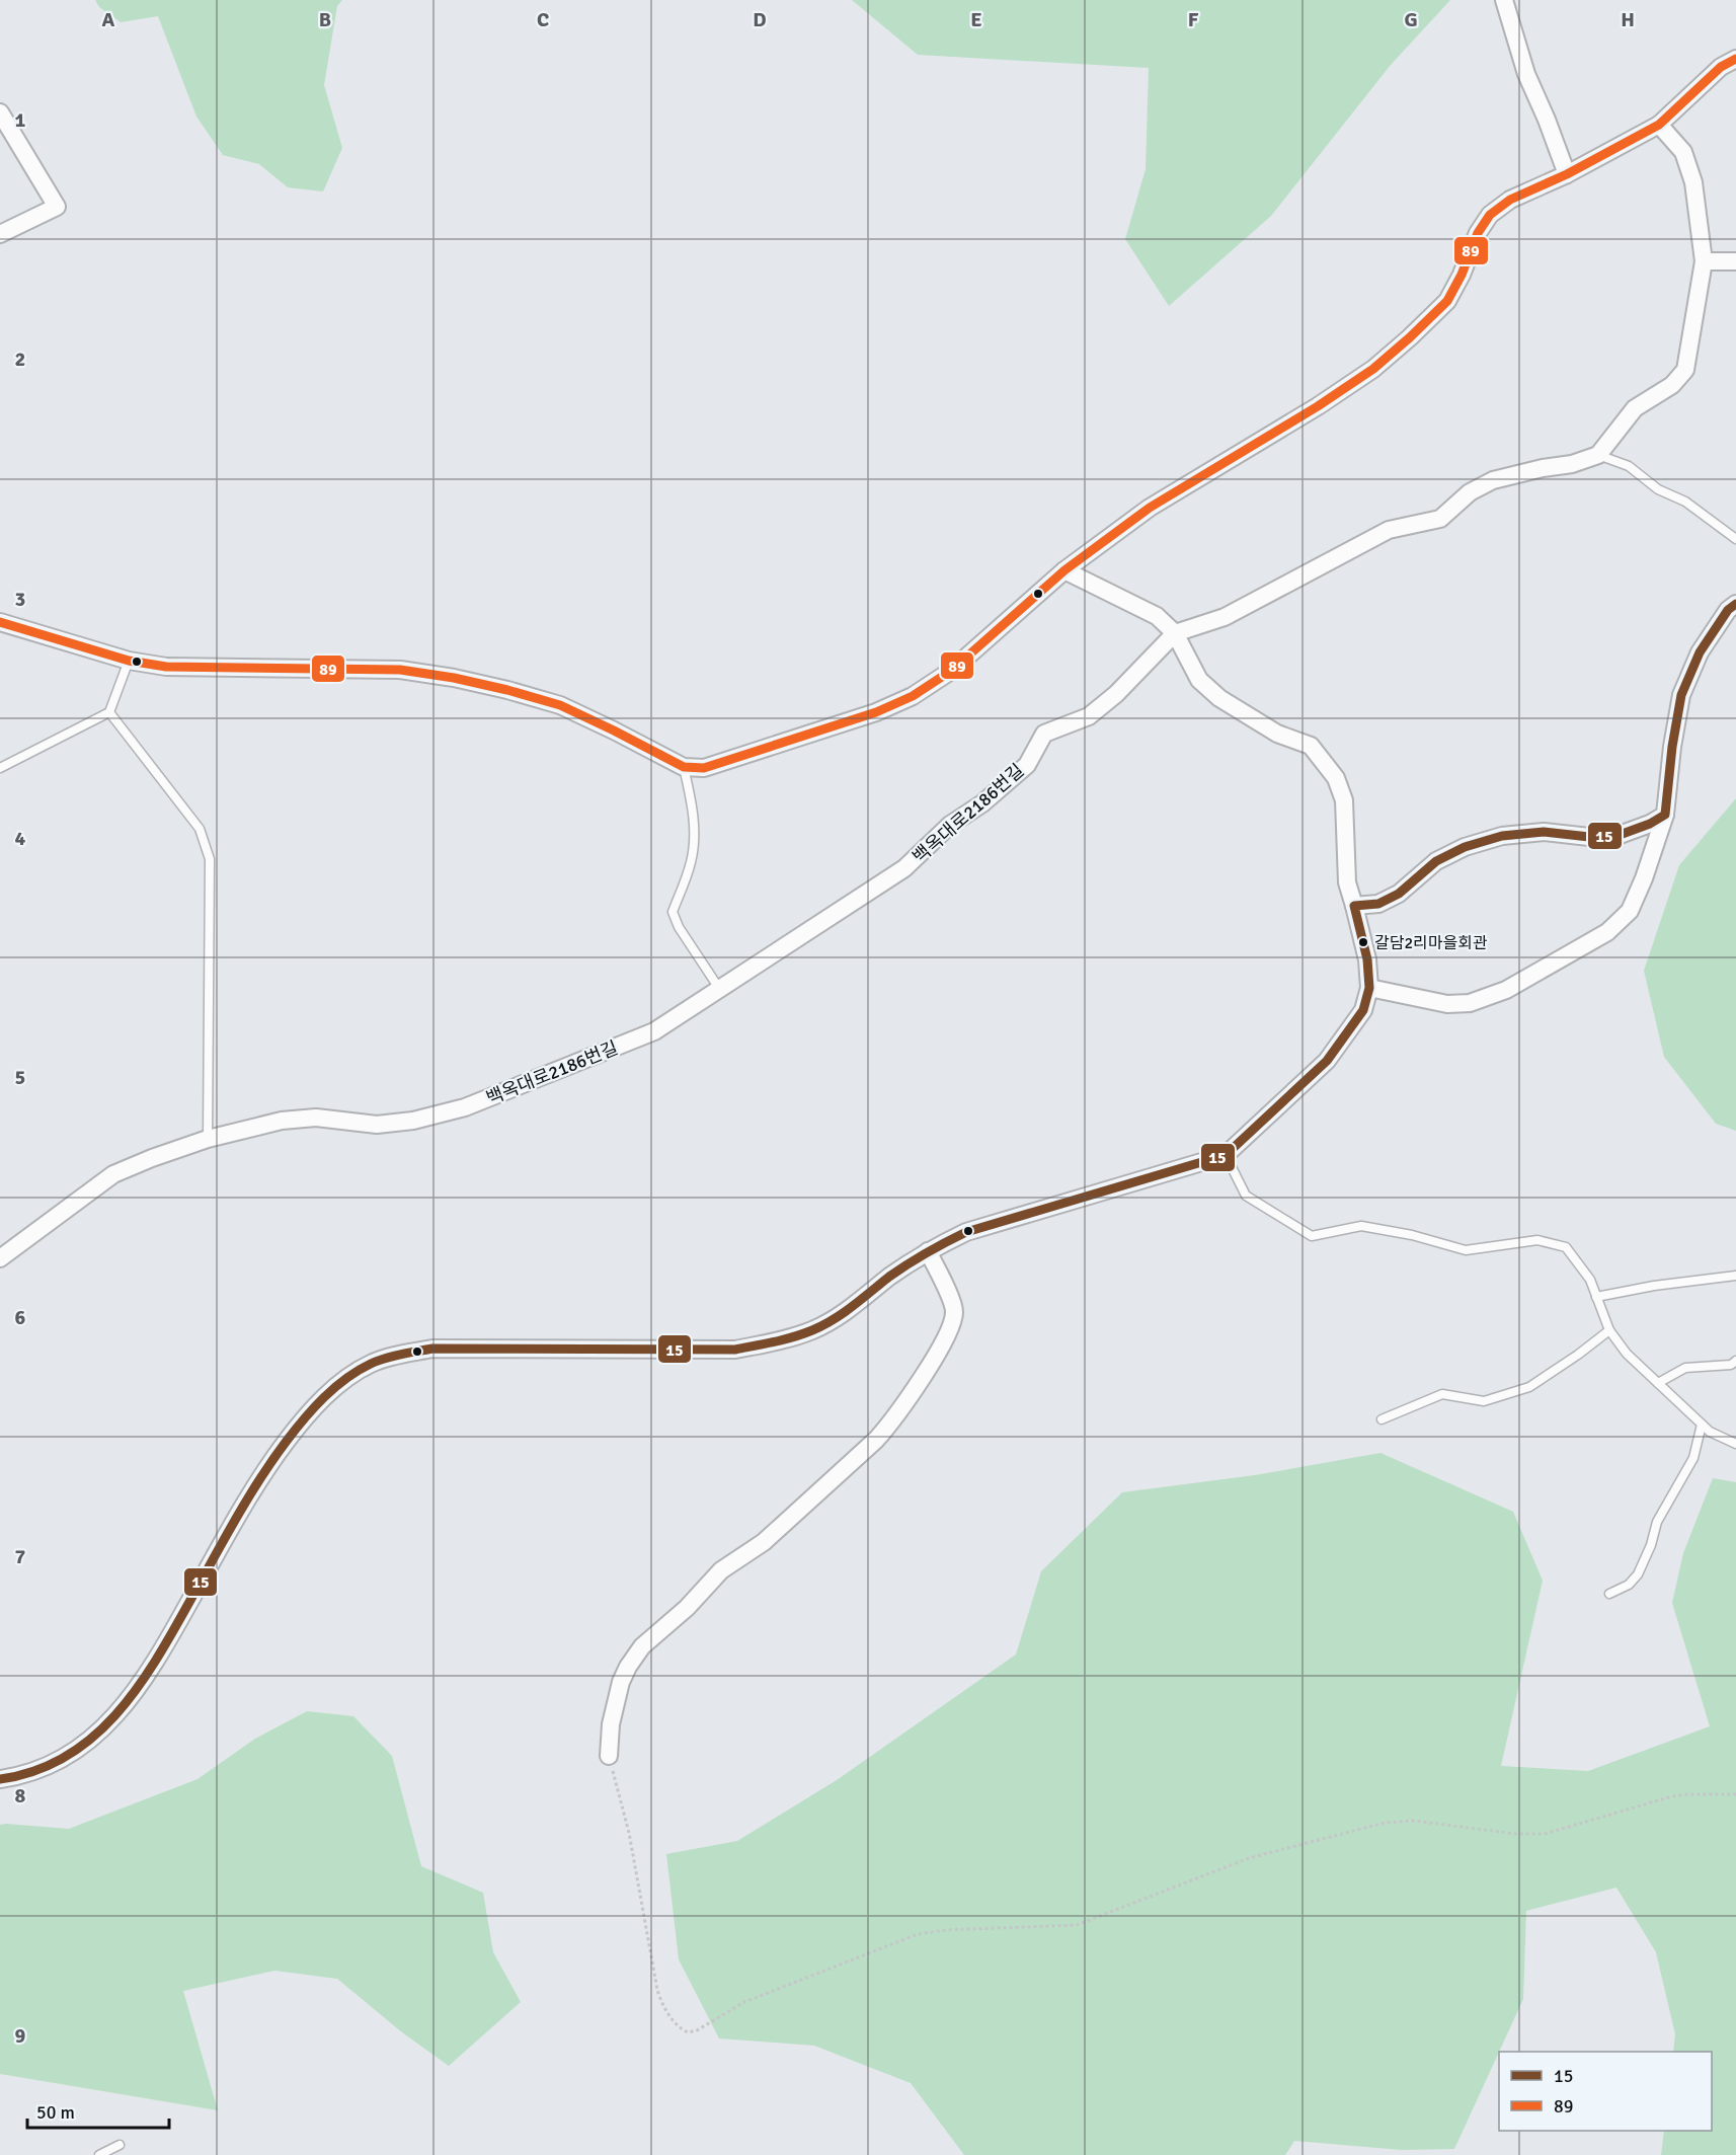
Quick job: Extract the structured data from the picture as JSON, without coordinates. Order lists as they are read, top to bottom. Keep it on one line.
{"streets":{"street":["백옥대로2186번길"]},"places":["갈담2리마을회관"],"lines":["transit line 89","transit line 15"],"legend":["15","89"],"scale_bar":"50 m","grid":{"columns":["A","B","C","D","E","F","G","H"],"rows":["1","2","3","4","5","6","7","8","9"]}}
